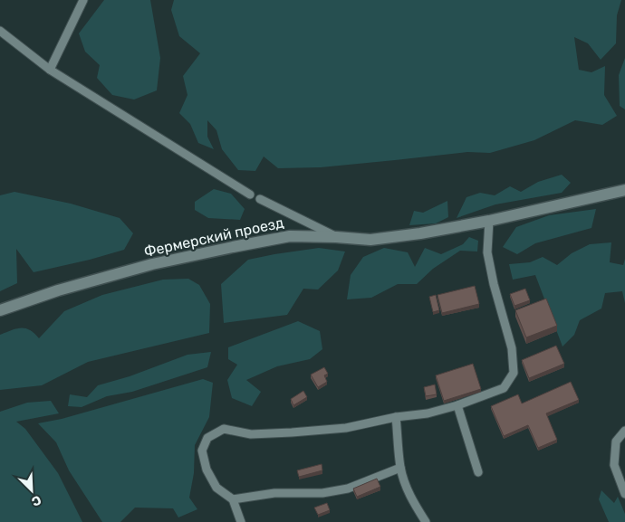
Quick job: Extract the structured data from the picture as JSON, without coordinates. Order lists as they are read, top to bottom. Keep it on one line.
{"streets":{"street":["Фермерский проезд"]},"north":"bottom right"}
